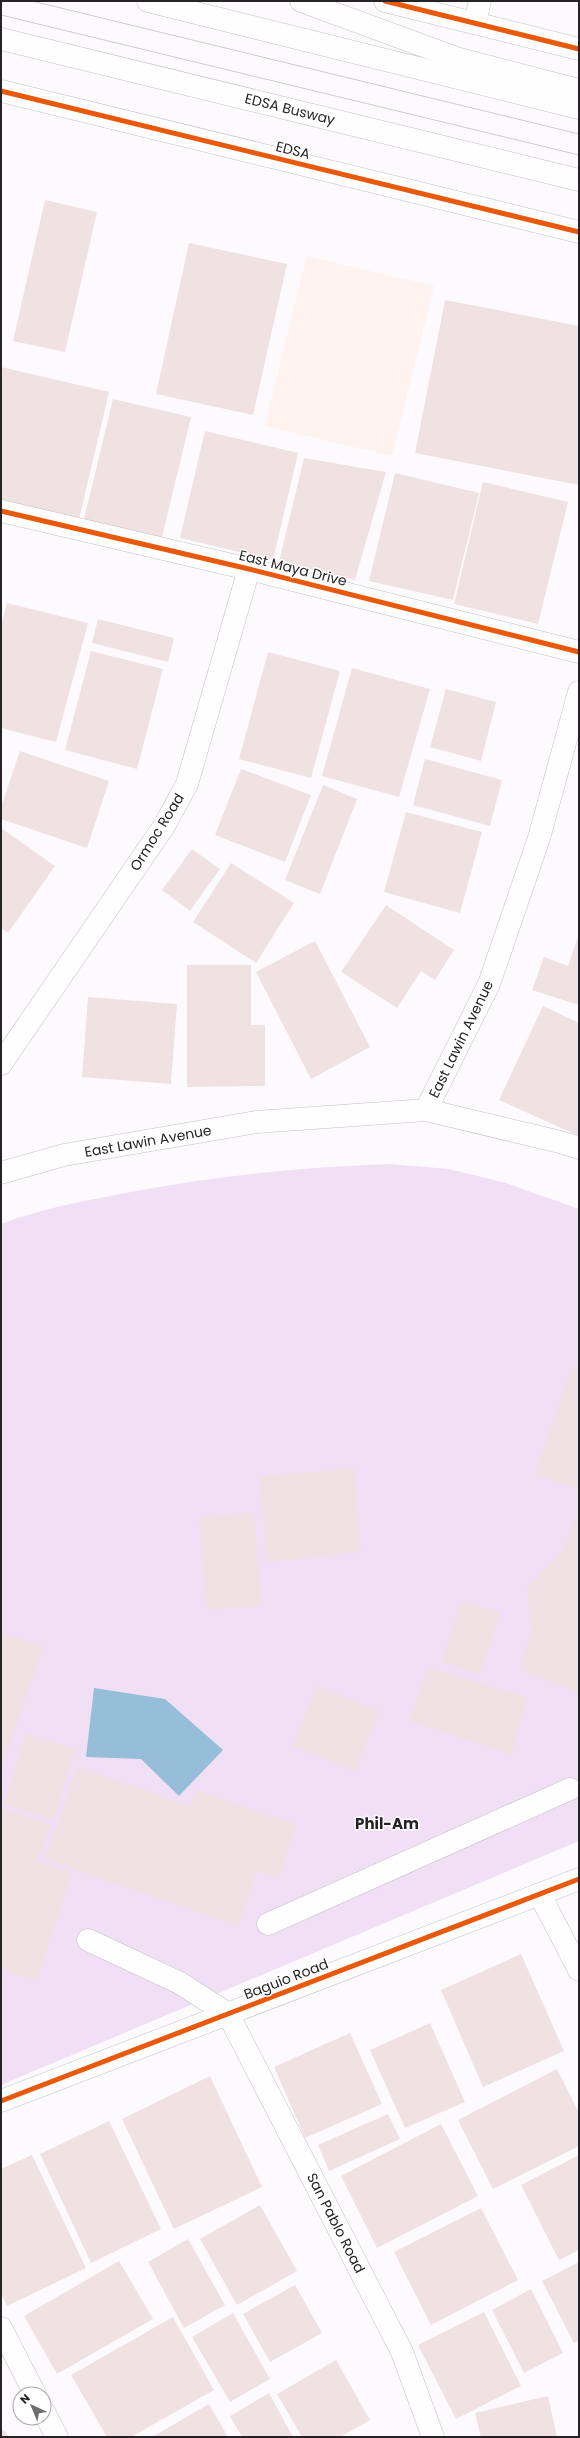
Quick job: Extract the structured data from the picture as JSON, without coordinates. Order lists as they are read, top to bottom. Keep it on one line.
{"streets":{"main road":["EDSA Busway","EDSA","East Maya Drive","Ormoc Road","East Lawin Avenue","Baguio Road","San Pablo Road"]},"crossings":[["East Maya Drive","Ormoc Road"],["Baguio Road","San Pablo Road"]],"districts":["Phil-Am"],"north":"top left"}
